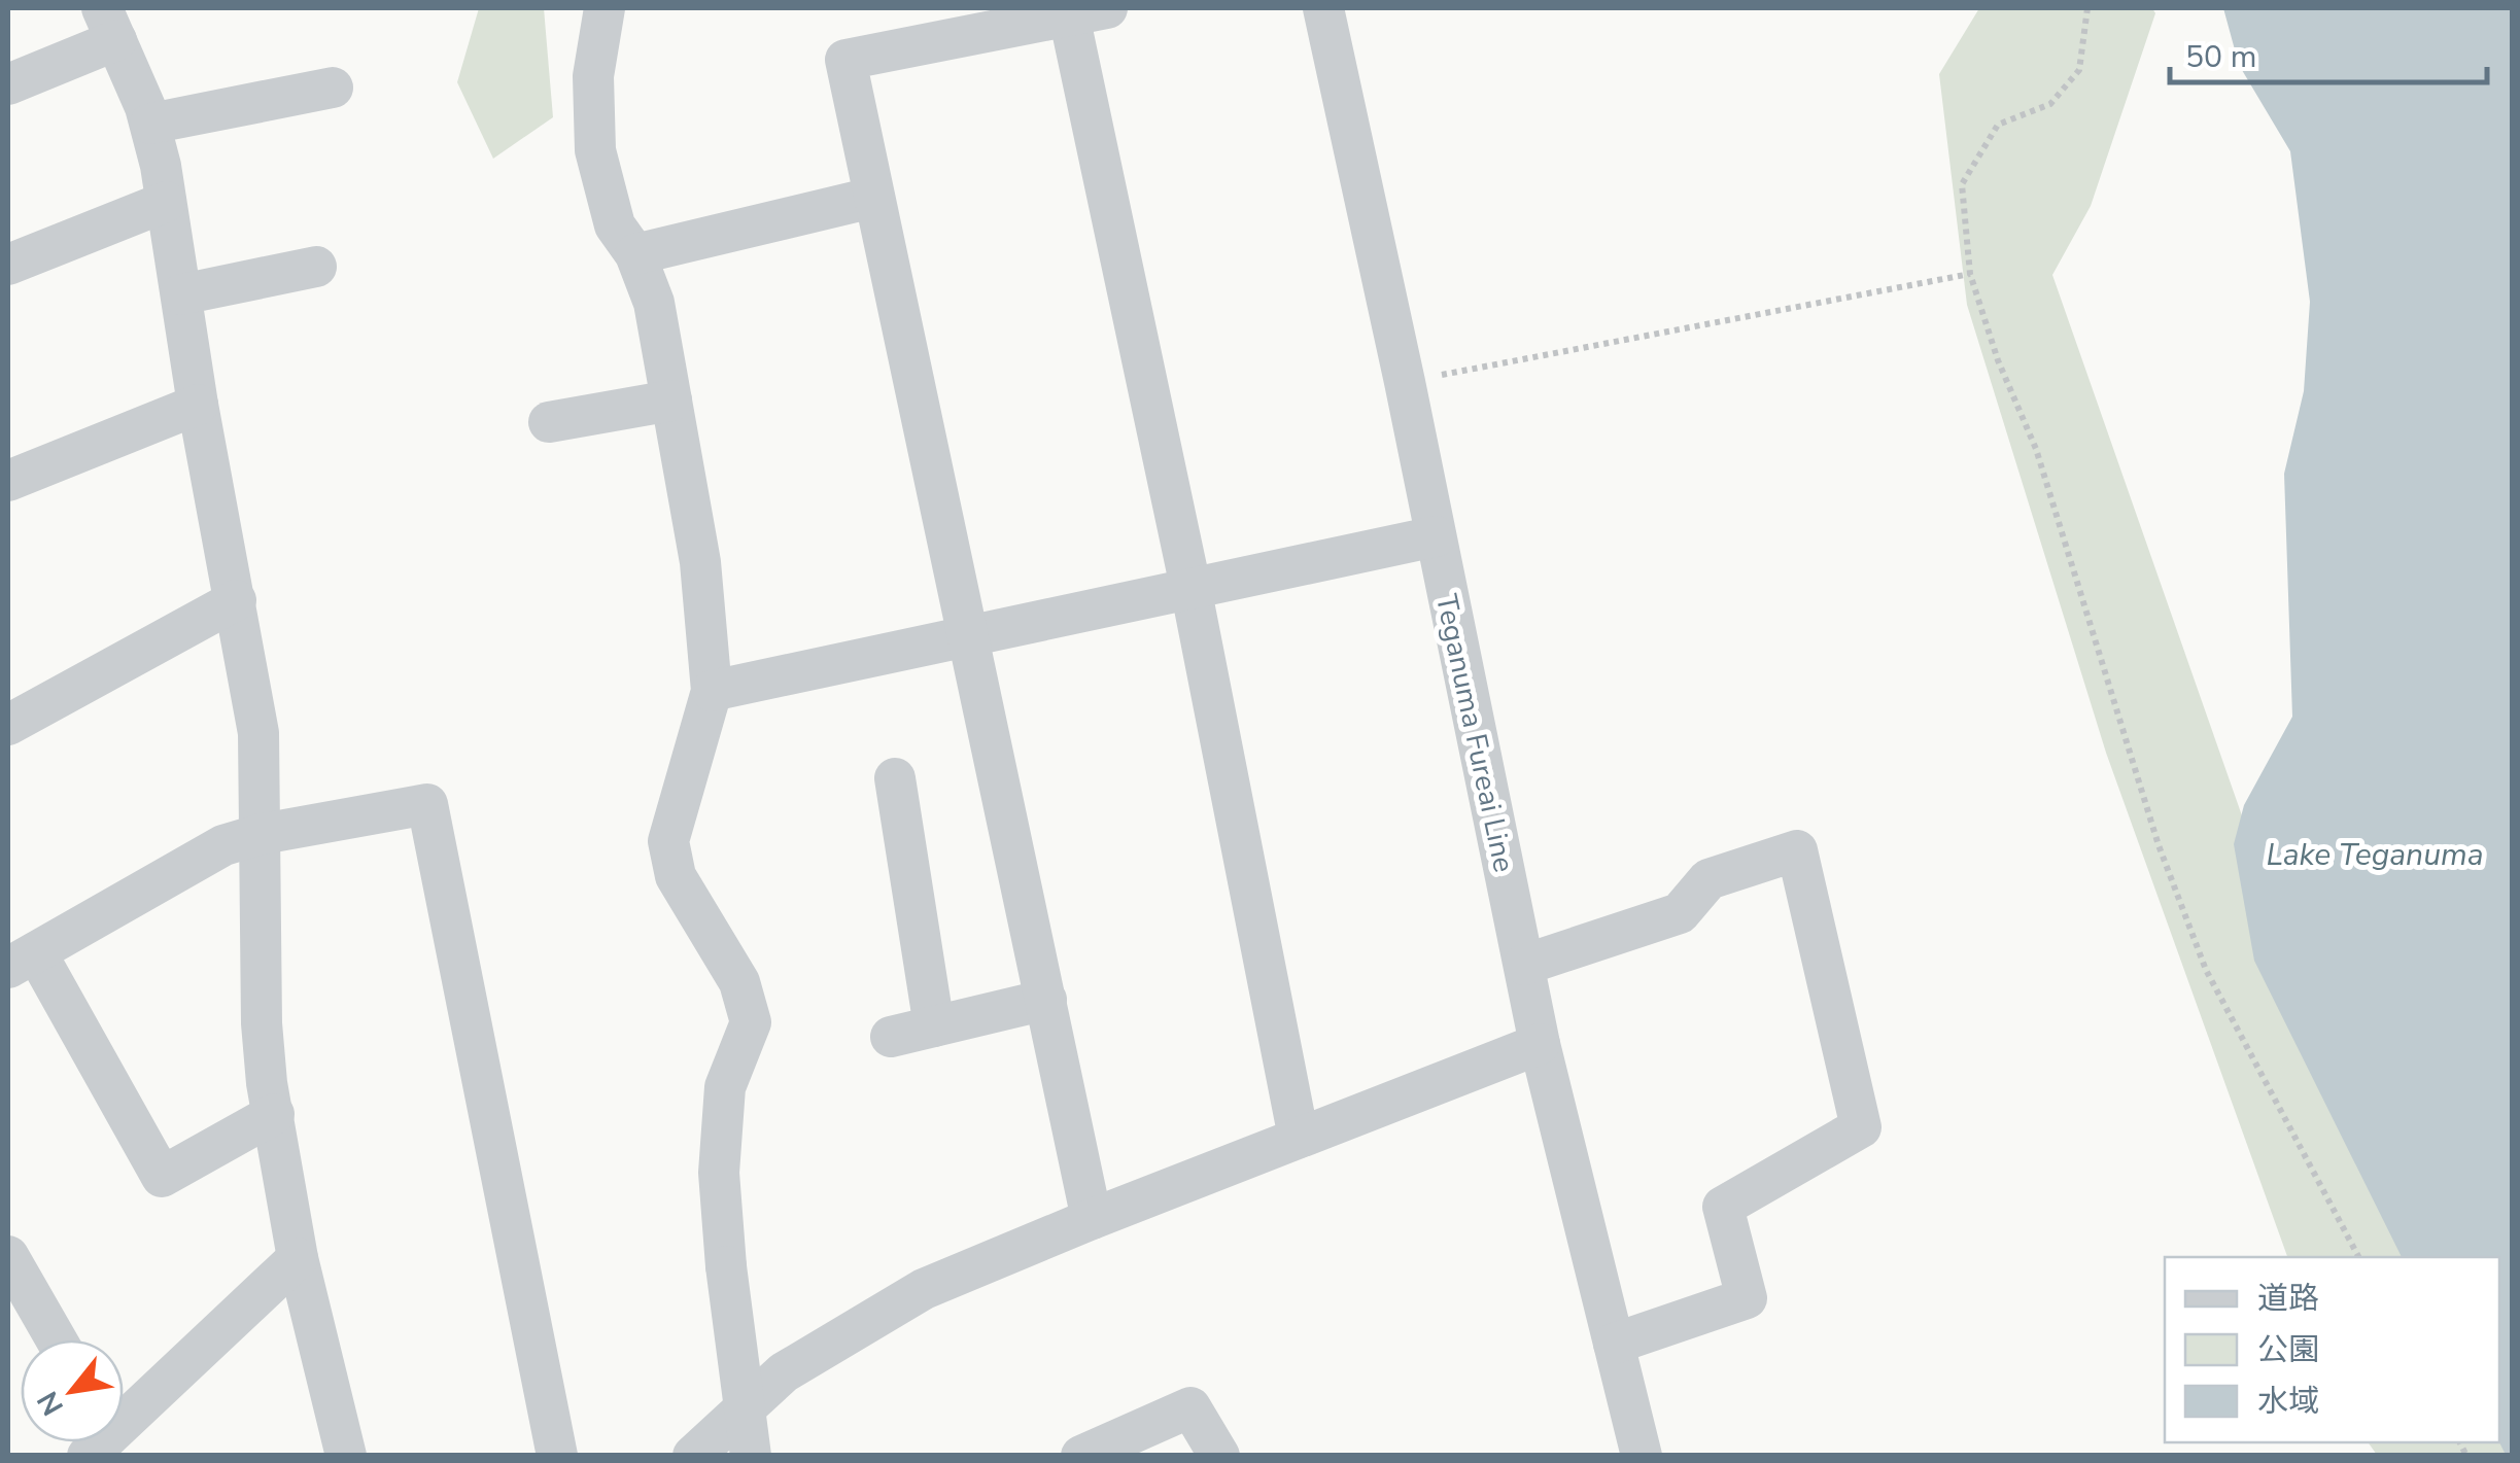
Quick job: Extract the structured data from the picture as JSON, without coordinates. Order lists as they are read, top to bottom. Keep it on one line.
{"streets":{"street":["Teganuma Fureai Line"]},"water":["Lake Teganuma"],"legend":["道路","公園","水域"],"scale_bar":"50 m","north":"bottom left"}
